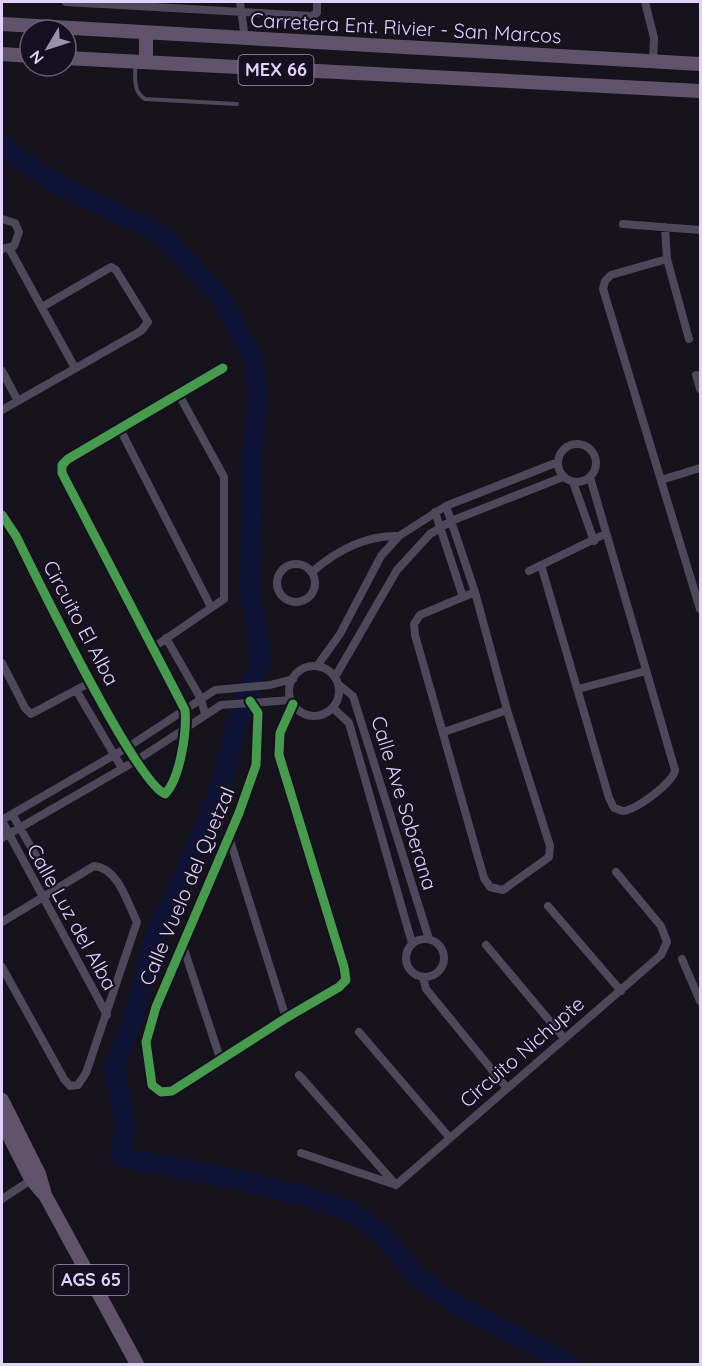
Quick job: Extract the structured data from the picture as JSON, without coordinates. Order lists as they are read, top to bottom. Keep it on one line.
{"streets":{"main road":["Carretera Ent. Rivier - San Marcos","MEX 66","AGS 65"],"street":["Circuito El Alba","Calle Ave Soberana","Calle Vuelo del Quetzal","Calle Luz del Alba","Circuito Nichupte"]},"north":"bottom left"}
